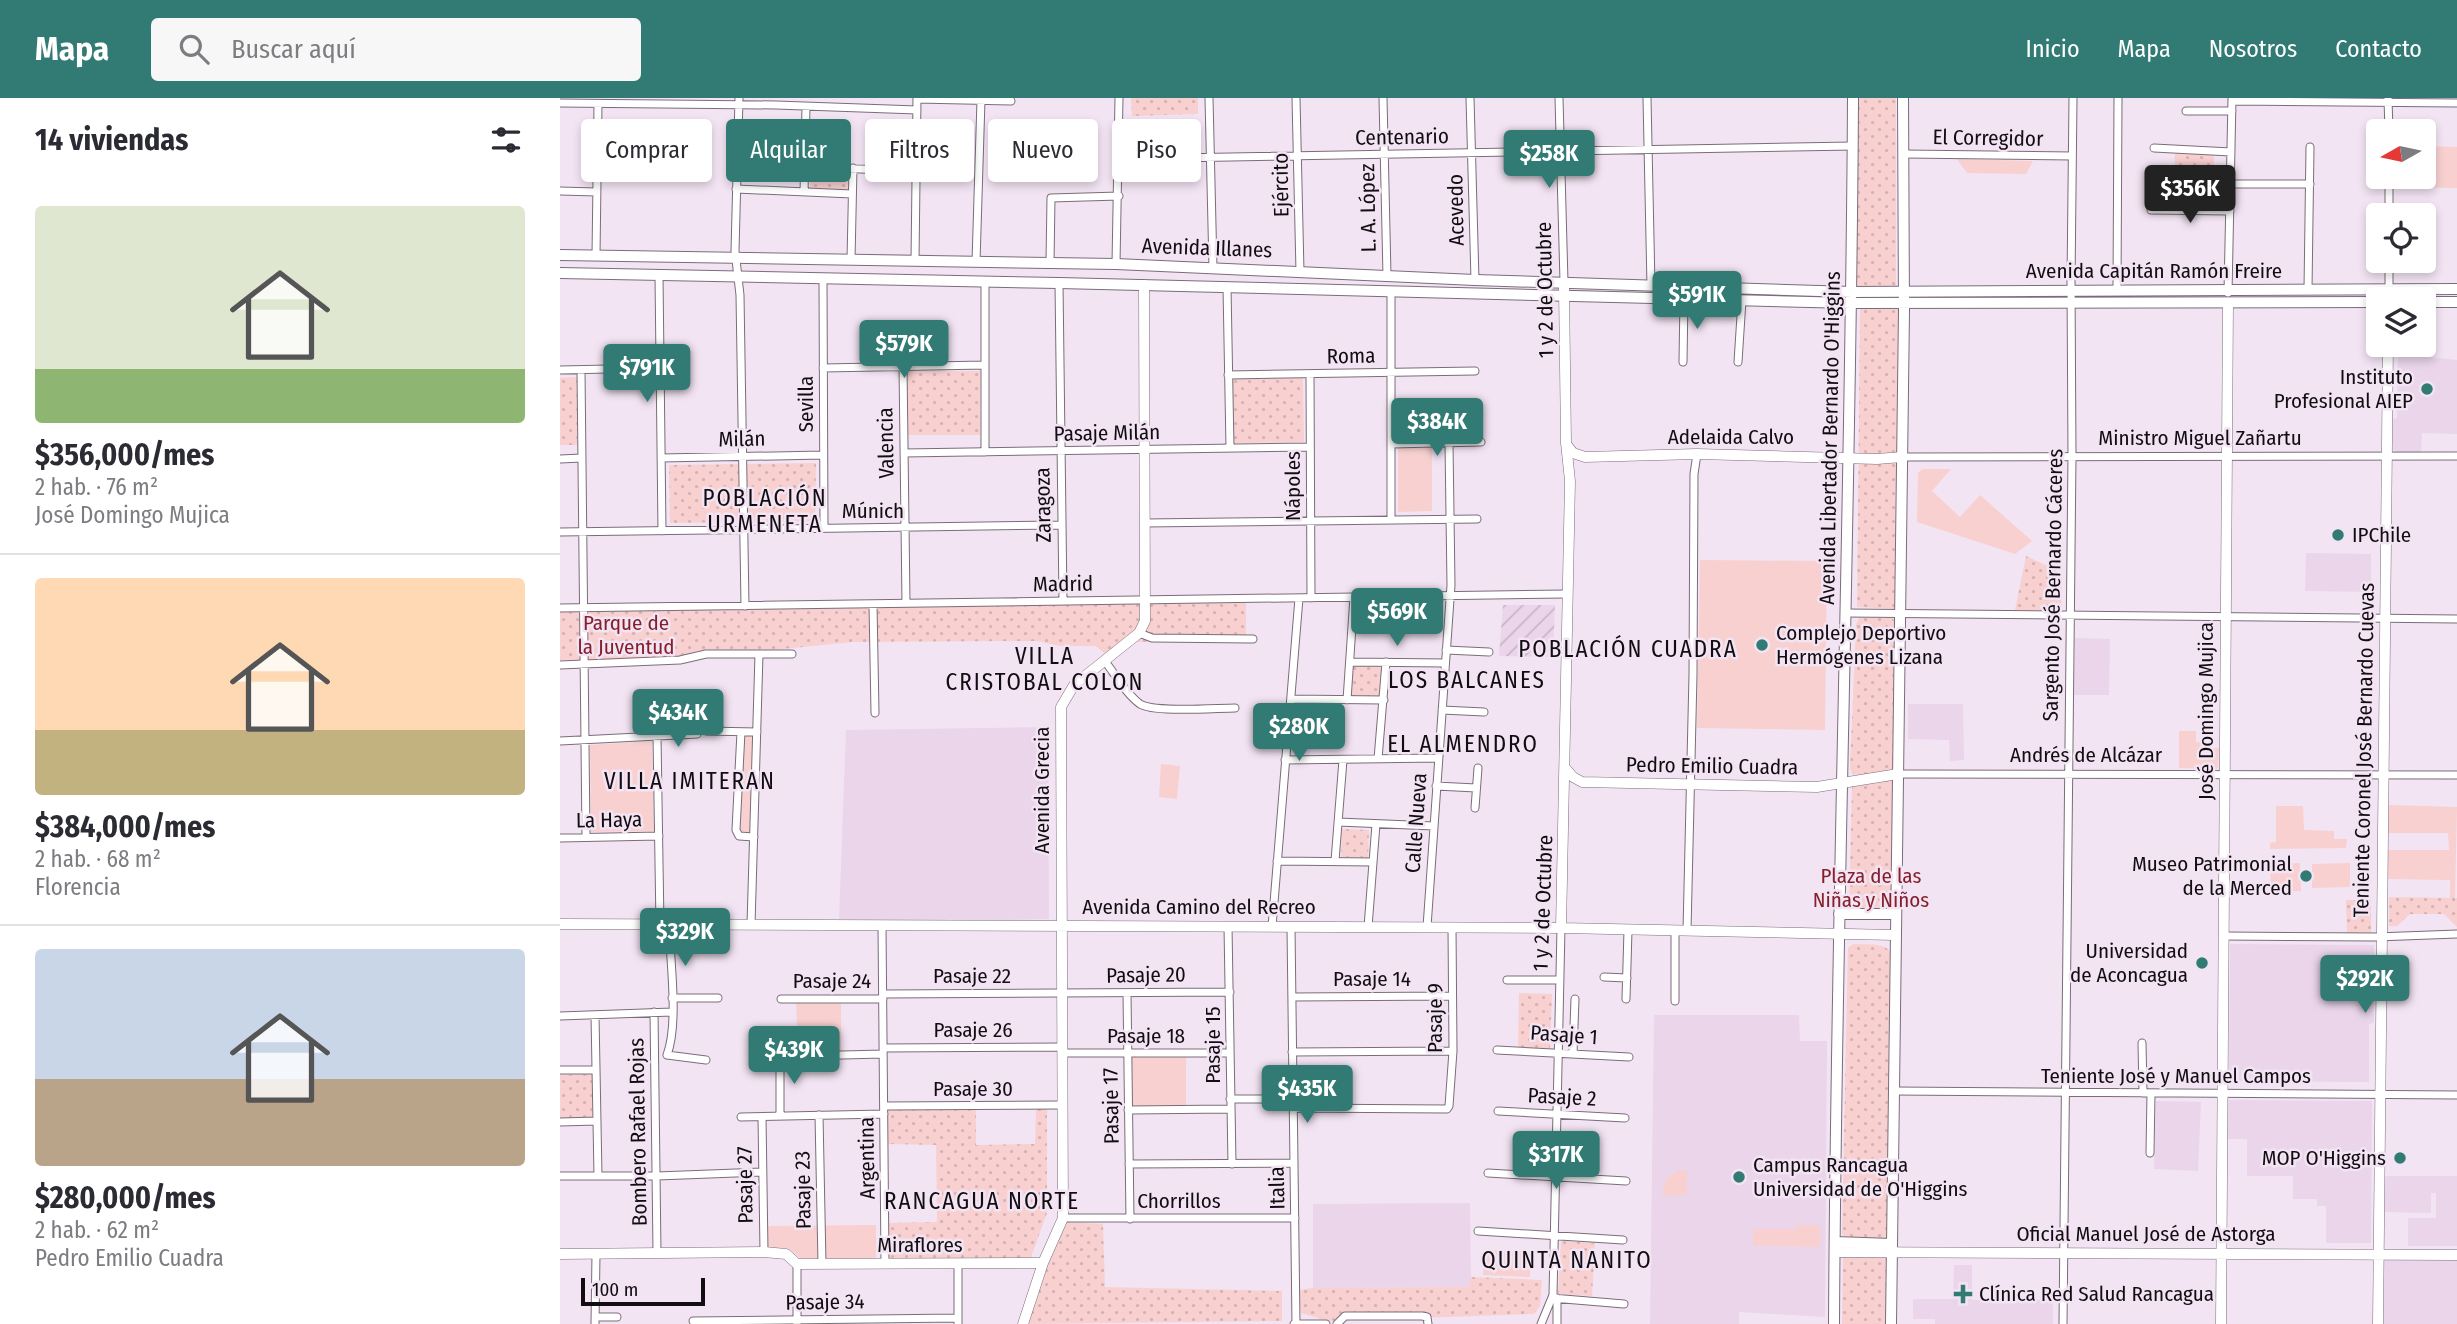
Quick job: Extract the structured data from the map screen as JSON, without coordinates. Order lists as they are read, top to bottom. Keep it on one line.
{"streets":{"main road":["Avenida Illanes","Avenida Capitán Ramón Freire","Avenida Libertador Bernardo O'Higgins"],"street":["Centenario","El Corregidor","Ejército","L. A. López","Acevedo","1 y 2 de Octubre","Roma","Sevilla","Pasaje Milán","Adelaida Calvo","Ministro Miguel Zañartu","Milán","Valencia","Nápoles","Zaragoza","Múnich","Madrid","Sargento José Bernardo Cáceres","José Domingo Mujica","Teniente Coronel José Bernardo Cuevas","Andrés de Alcázar","Pedro Emilio Cuadra","Avenida Grecia","La Haya","Calle Nueva","Avenida Camino del Recreo","Pasaje 20","Pasaje 22","Pasaje 14","Pasaje 24","Pasaje 9","Pasaje 26","Pasaje 1","Pasaje 18","Pasaje 15","Teniente José y Manuel Campos","Pasaje 30","Pasaje 2","Pasaje 17","Bombero Rafael Rojas","Argentina","Pasaje 27","Italia","Pasaje 23","Chorrillos","Oficial Manuel José de Astorga","Miraflores","Pasaje 34"]},"crossings":[["Centenario","Ejército"],["Centenario","L. A. López"],["Centenario","Acevedo"],["Centenario","1 y 2 de Octubre"],["Centenario","Avenida Libertador Bernardo O'Higgins"],["El Corregidor","Sargento José Bernardo Cáceres"],["Ejército","Avenida Illanes"],["L. A. López","Avenida Illanes"],["Acevedo","Avenida Illanes"],["Avenida Illanes","Avenida Capitán Ramón Freire"],["Avenida Illanes","1 y 2 de Octubre"],["Avenida Illanes","Sevilla"],["Avenida Illanes","Avenida Libertador Bernardo O'Higgins"],["Avenida Illanes","Zaragoza"],["Avenida Capitán Ramón Freire","Avenida Libertador Bernardo O'Higgins"],["Avenida Capitán Ramón Freire","Sargento José Bernardo Cáceres"],["Avenida Capitán Ramón Freire","José Domingo Mujica"],["1 y 2 de Octubre","Madrid"],["1 y 2 de Octubre","Avenida Camino del Recreo"],["1 y 2 de Octubre","Pasaje 1"],["1 y 2 de Octubre","Pasaje 2"],["Roma","Nápoles"],["Sevilla","Milán"],["Sevilla","Múnich"],["Pasaje Milán","Valencia"],["Pasaje Milán","Nápoles"],["Pasaje Milán","Zaragoza"],["Adelaida Calvo","Avenida Libertador Bernardo O'Higgins"],["Adelaida Calvo","Ministro Miguel Zañartu"],["Avenida Libertador Bernardo O'Higgins","Andrés de Alcázar"],["Avenida Libertador Bernardo O'Higgins","Pedro Emilio Cuadra"],["Avenida Libertador Bernardo O'Higgins","Avenida Camino del Recreo"],["Ministro Miguel Zañartu","Sargento José Bernardo Cáceres"],["Ministro Miguel Zañartu","José Domingo Mujica"],["Ministro Miguel Zañartu","Teniente Coronel José Bernardo Cuevas"],["Valencia","Múnich"],["Valencia","Madrid"],["Nápoles","Madrid"],["Zaragoza","Múnich"],["Zaragoza","Madrid"],["Madrid","Calle Nueva"],["Sargento José Bernardo Cáceres","Andrés de Alcázar"],["Sargento José Bernardo Cáceres","Teniente José y Manuel Campos"],["Sargento José Bernardo Cáceres","Oficial Manuel José de Astorga"],["José Domingo Mujica","Andrés de Alcázar"],["José Domingo Mujica","Teniente José y Manuel Campos"],["José Domingo Mujica","Oficial Manuel José de Astorga"],["Teniente Coronel José Bernardo Cuevas","Andrés de Alcázar"],["Teniente Coronel José Bernardo Cuevas","Teniente José y Manuel Campos"],["Teniente Coronel José Bernardo Cuevas","Oficial Manuel José de Astorga"],["Andrés de Alcázar","Pedro Emilio Cuadra"],["Avenida Grecia","Avenida Camino del Recreo"],["Avenida Grecia","Pasaje 20"],["Avenida Grecia","Pasaje 22"],["Avenida Grecia","Pasaje 26"],["Avenida Grecia","Pasaje 18"],["Avenida Grecia","Pasaje 30"],["Avenida Grecia","Chorrillos"],["Avenida Grecia","Miraflores"],["La Haya","Bombero Rafael Rojas"],["Calle Nueva","Avenida Camino del Recreo"],["Avenida Camino del Recreo","Pasaje 9"],["Avenida Camino del Recreo","Pasaje 15"],["Avenida Camino del Recreo","Bombero Rafael Rojas"],["Avenida Camino del Recreo","Argentina"],["Avenida Camino del Recreo","Italia"],["Pasaje 20","Pasaje 22"],["Pasaje 20","Pasaje 15"],["Pasaje 20","Pasaje 17"],["Pasaje 22","Pasaje 24"],["Pasaje 22","Argentina"],["Pasaje 14","Pasaje 9"],["Pasaje 14","Italia"],["Pasaje 24","Argentina"],["Pasaje 9","Italia"],["Pasaje 26","Pasaje 18"],["Pasaje 26","Argentina"],["Pasaje 18","Pasaje 15"],["Pasaje 18","Pasaje 17"],["Pasaje 30","Argentina"],["Pasaje 30","Pasaje 27"],["Pasaje 30","Pasaje 23"],["Pasaje 17","Chorrillos"],["Bombero Rafael Rojas","Miraflores"],["Argentina","Miraflores"],["Pasaje 27","Miraflores"],["Italia","Chorrillos"],["Pasaje 23","Miraflores"]],"districts":["POBLACIÓN URMENETA","POBLACIÓN CUADRA","VILLA CRISTOBAL COLON","LOS BALCANES","EL ALMENDRO","VILLA IMITERAN","RANCAGUA NORTE","QUINTA NANITO"],"parks":["Parque de la Juventud","Plaza de las Niñas y Niños"],"places":{"other":["Instituto Profesional AIEP","IPChile","Complejo Deportivo Hermógenes Lizana","Museo Patrimonial de la Merced","Universidad de Aconcagua","MOP O'Higgins","Campus Rancagua Universidad de O'Higgins"],"health":["Clínica Red Salud Rancagua"]},"scale_bar":"100 m","north":"left","page":{"header":"Mapa","search":"Buscar aquí","nav":["Inicio","Mapa","Nosotros","Contacto"],"heading":"14 viviendas","chip":["Comprar","Alquilar","Filtros","Nuevo","Piso"],"price":["$258K","$356K","$591K","$579K","$791K","$384K","$569K","$434K","$280K","$329K","$292K","$439K","$435K","$317K"],"list":[{"name":"$356,000/mes","note":"2 hab. · 76 m² · José Domingo Mujica"},{"name":"$384,000/mes","note":"2 hab. · 68 m² · Florencia"},{"name":"$280,000/mes","note":"2 hab. · 62 m² · Pedro Emilio Cuadra"}],"scale":"100 m"}}
